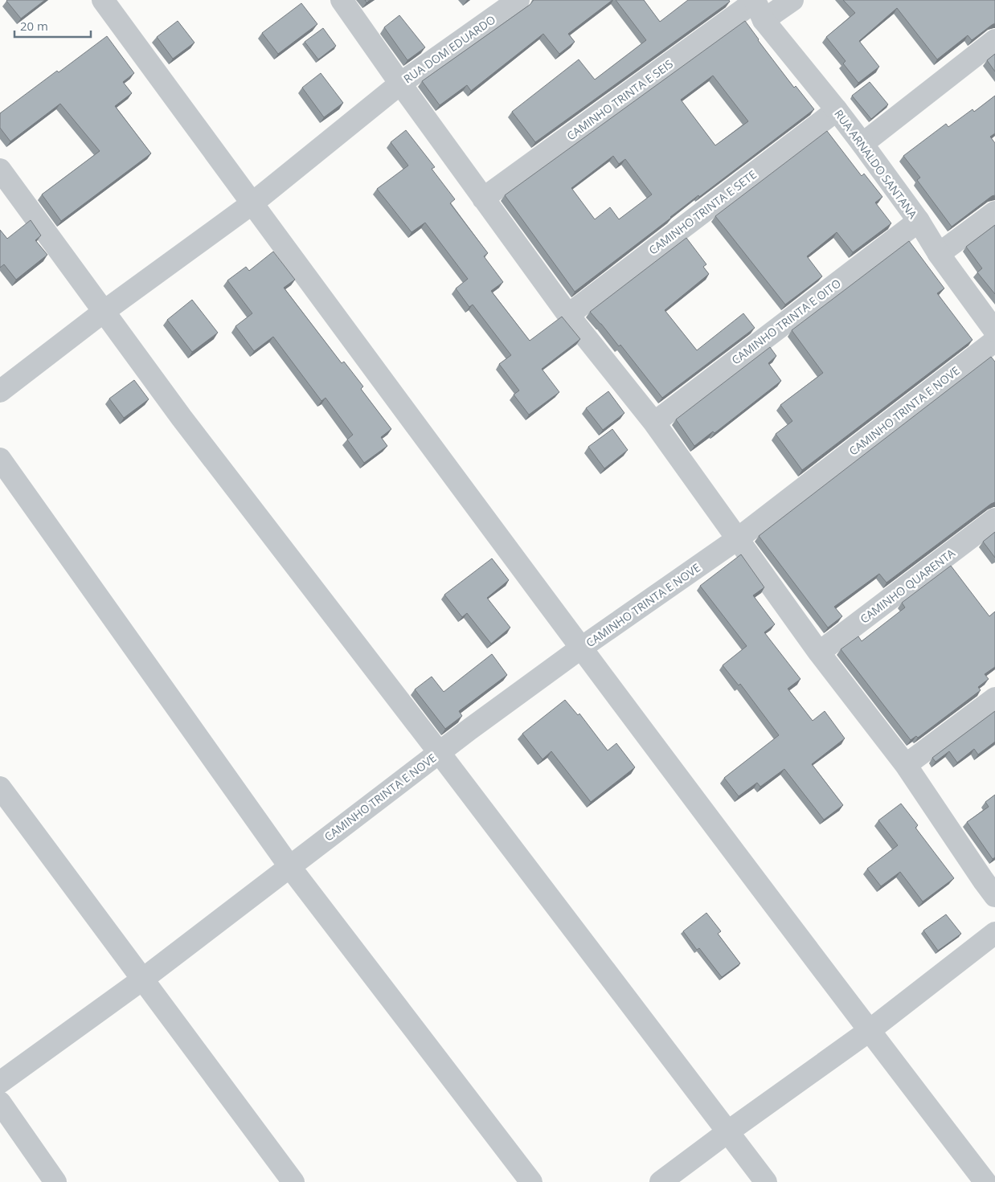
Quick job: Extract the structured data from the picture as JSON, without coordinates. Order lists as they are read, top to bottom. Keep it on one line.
{"streets":{"street":["RUA DOM EDUARDO","CAMINHO TRINTA E SEIS","RUA ARNALDO SANTANA","CAMINHO TRINTA E SETE","CAMINHO TRINTA E OITO","CAMINHO TRINTA E NOVE","CAMINHO QUARENTA"]},"crossings":[["CAMINHO TRINTA E SEIS","RUA ARNALDO SANTANA"],["RUA ARNALDO SANTANA","CAMINHO TRINTA E SETE"],["RUA ARNALDO SANTANA","CAMINHO TRINTA E OITO"]],"scale_bar":"20 m"}
